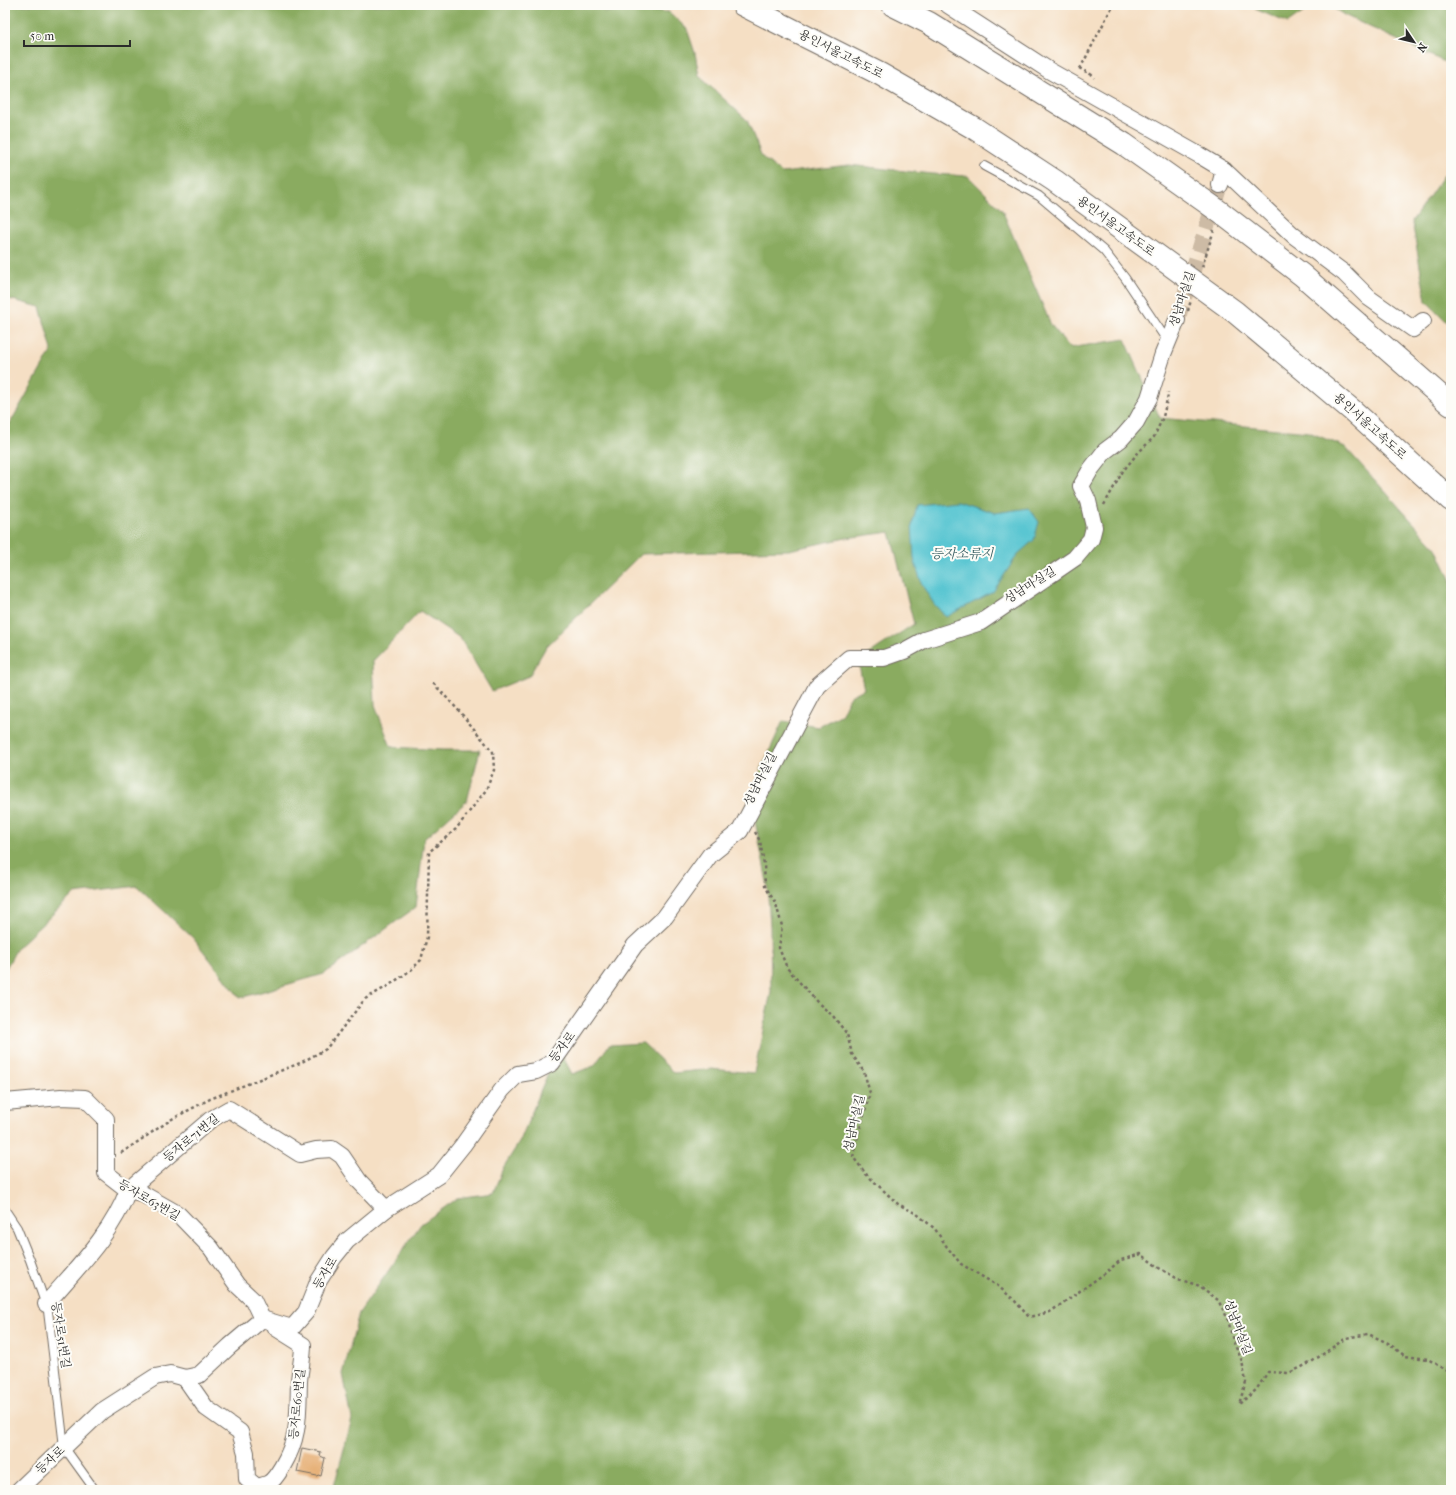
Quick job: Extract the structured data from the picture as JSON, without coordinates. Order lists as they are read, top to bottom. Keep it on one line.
{"streets":{"highway":["용인서울고속도로"],"street":["등자로","등자로71번길","등자로63번길","등자로60번길"],"lane":["등자로51번길"],"path":["성남마실길"]},"crossings":[["등자로","등자로71번길"],["등자로","등자로63번길"],["등자로","등자로51번길"],["등자로","등자로60번길"],["등자로71번길","등자로63번길"],["등자로63번길","등자로60번길"]],"water":["등자소류지"],"scale_bar":"50 m","north":"bottom right"}
